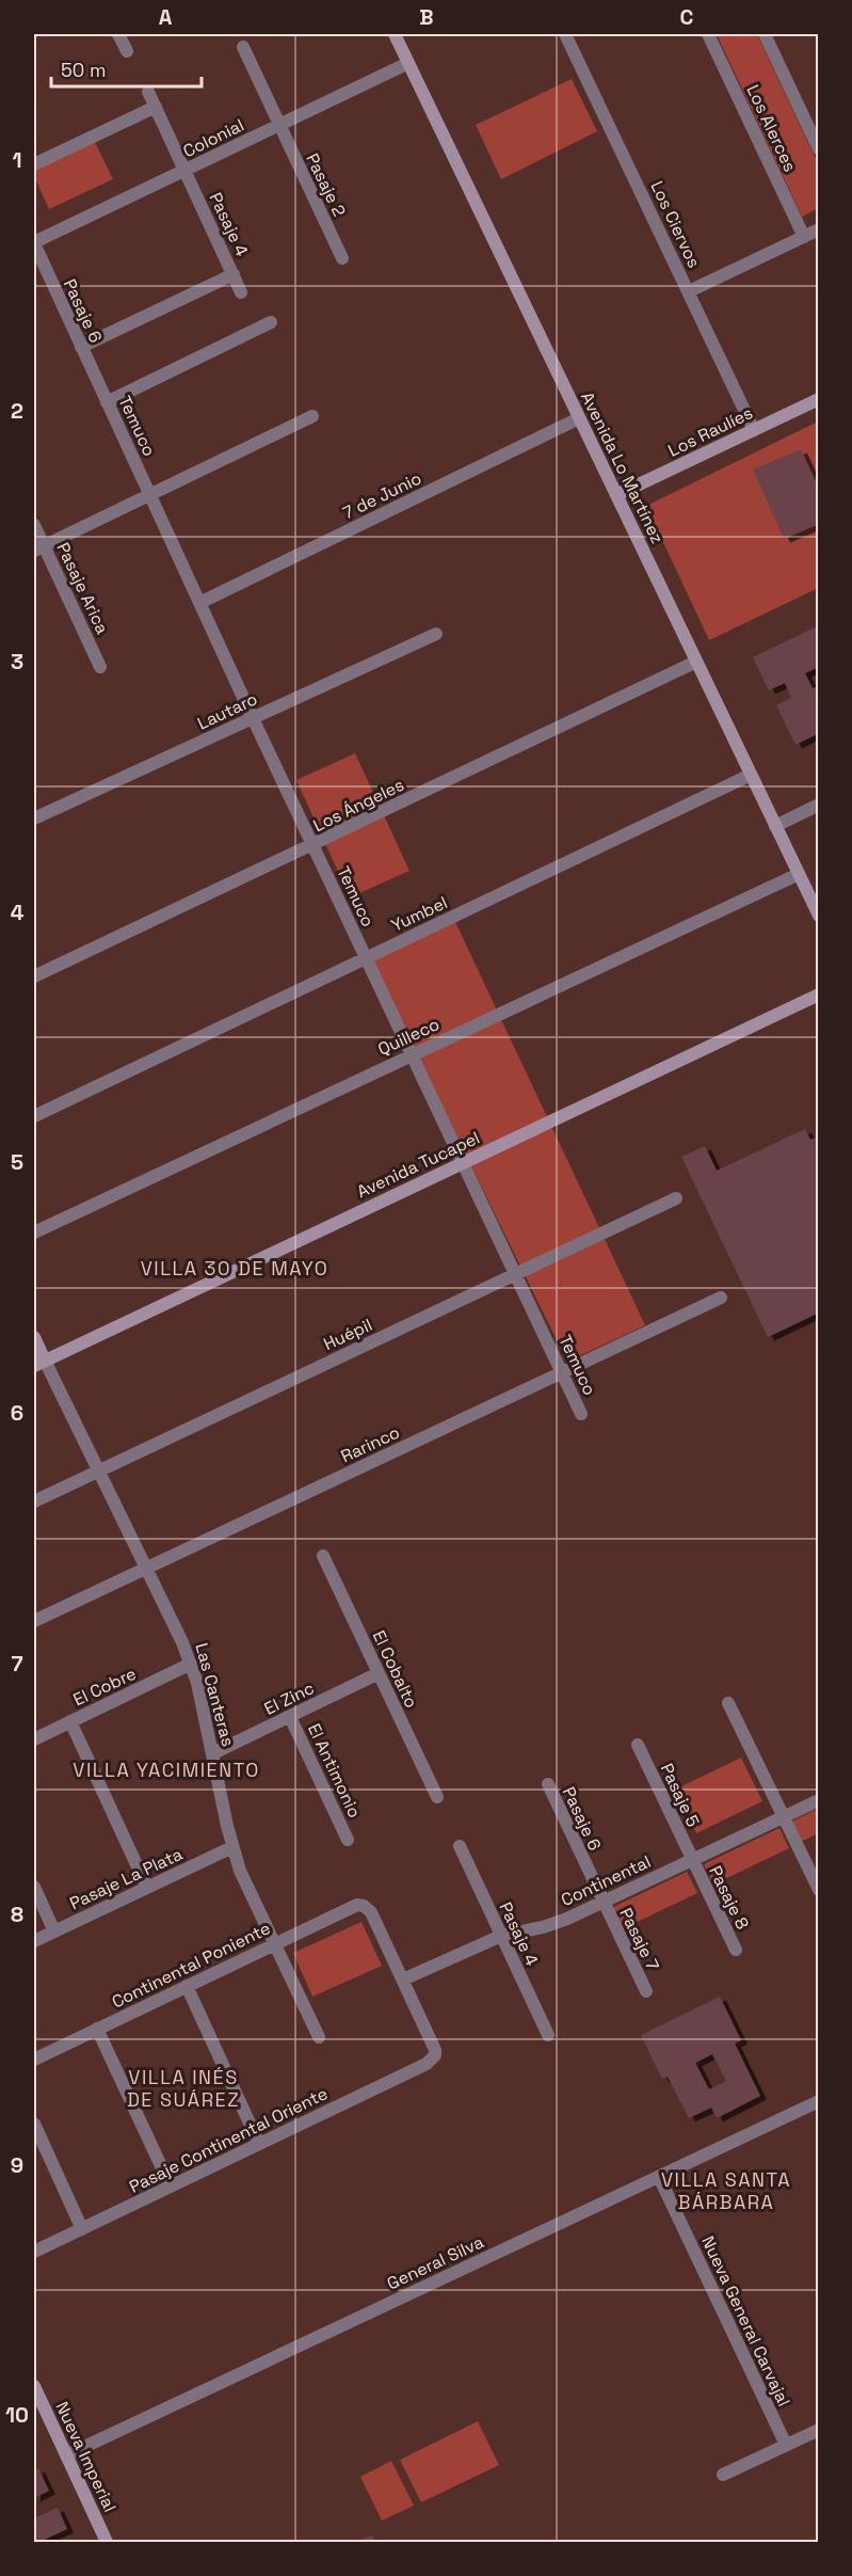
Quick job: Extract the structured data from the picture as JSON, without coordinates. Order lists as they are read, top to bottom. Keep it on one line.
{"streets":{"street":["Los Alerces","Colonial","Pasaje 2","Pasaje 4","Los Ciervos","Pasaje 6","Temuco","Los Raulíes","Avenida Lo Martínez","7 de Junio","Pasaje Arica","Lautaro","Los Ángeles","Yumbel","Quilleco","Avenida Tucapel","Huépil","Rarinco","El Cobalto","El Cobre","Las Canteras","El Zinc","El Antimonio","Pasaje 5","Pasaje La Plata","Continental","Pasaje 8","Pasaje 7","Continental Poniente","Pasaje Continental Oriente","General Silva","Nueva General Carvajal","Nueva Imperial"]},"crossings":[["Colonial","Pasaje 2"],["Colonial","Pasaje 4"],["Colonial","Pasaje 6"],["Colonial","Avenida Lo Martínez"],["Pasaje 4","Continental"],["Los Ciervos","Los Raulíes"],["Pasaje 6","Temuco"],["Pasaje 6","Continental"],["Pasaje 6","Pasaje 7"],["Temuco","7 de Junio"],["Temuco","Lautaro"],["Temuco","Los Ángeles"],["Temuco","Yumbel"],["Temuco","Quilleco"],["Temuco","Avenida Tucapel"],["Temuco","Huépil"],["Temuco","Rarinco"],["Los Raulíes","Avenida Lo Martínez"],["Avenida Lo Martínez","7 de Junio"],["Avenida Lo Martínez","Los Ángeles"],["Avenida Lo Martínez","Yumbel"],["Avenida Lo Martínez","Quilleco"],["Avenida Tucapel","Las Canteras"],["Huépil","Las Canteras"],["Rarinco","Las Canteras"],["El Cobalto","El Zinc"],["El Cobre","Las Canteras"],["Las Canteras","El Zinc"],["Las Canteras","Pasaje La Plata"],["Las Canteras","Continental Poniente"],["El Zinc","El Antimonio"],["Pasaje 5","Continental"],["Pasaje 5","Pasaje 8"],["Continental","Pasaje 8"],["Continental","Pasaje 7"],["Continental","Continental Poniente"],["Continental","Pasaje Continental Oriente"],["Continental Poniente","Pasaje Continental Oriente"],["General Silva","Nueva General Carvajal"],["General Silva","Nueva Imperial"]],"districts":["VILLA 30 DE MAYO","VILLA YACIMIENTO","VILLA INÉS DE SUÁREZ","VILLA SANTA BÁRBARA"],"scale_bar":"50 m","grid":{"columns":["A","B","C"],"rows":["1","2","3","4","5","6","7","8","9","10"]}}
